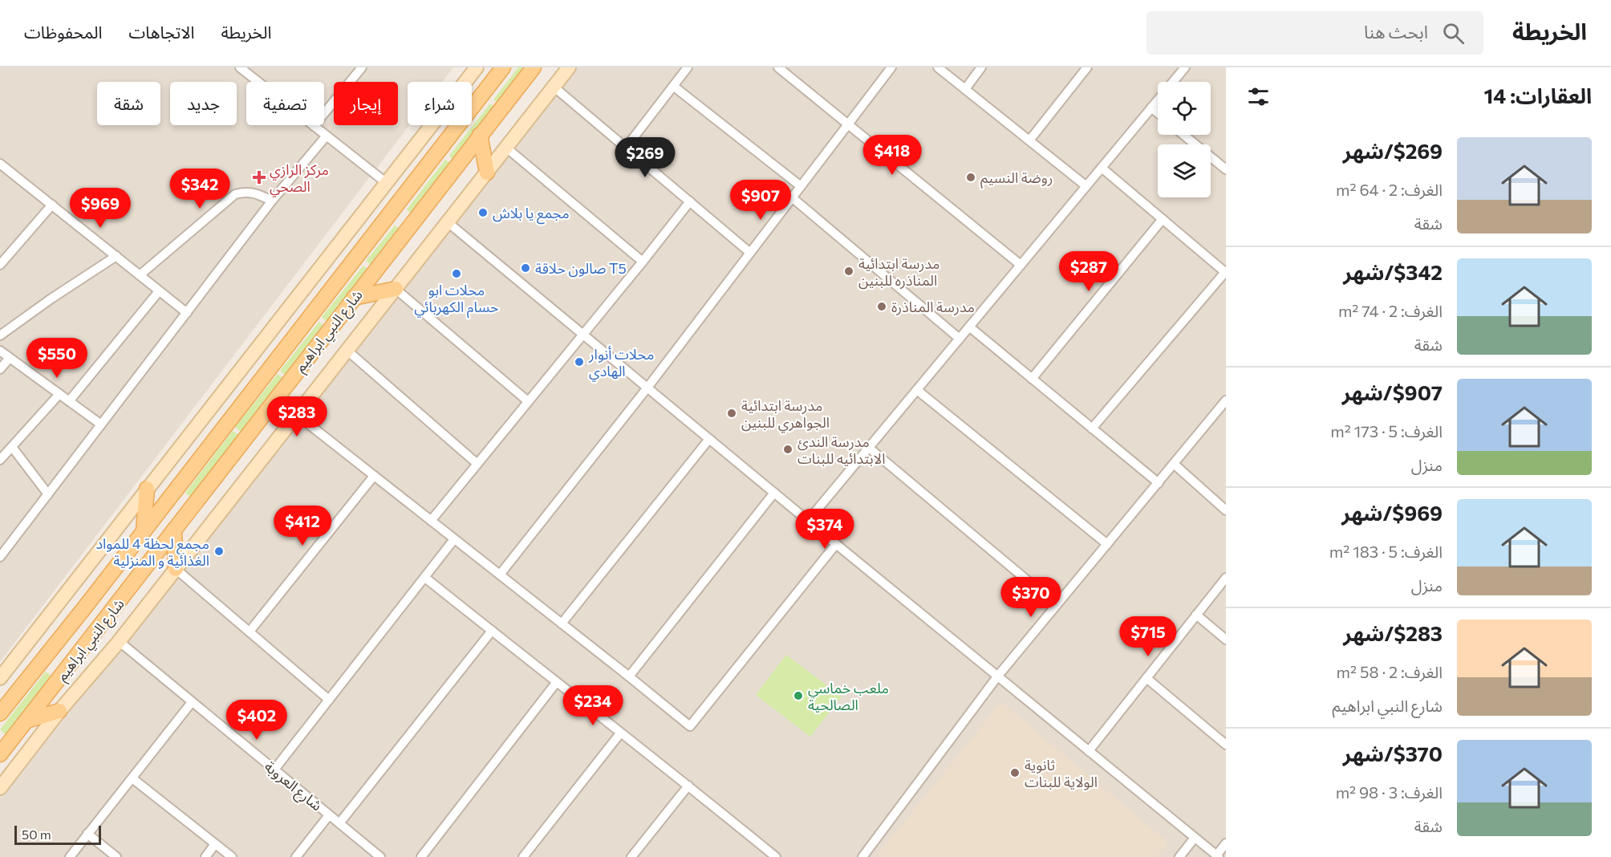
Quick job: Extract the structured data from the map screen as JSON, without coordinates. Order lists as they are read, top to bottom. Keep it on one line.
{"streets":{"main road":["شارع النبي ابراهيم"],"street":["شارع العروبة"]},"places":{"health":["مركز الرازي الصحي"],"other":["روضة النسيم","مجمع يا بلاش","صالون حلاقة T5","مدرسة ابتدائية المناذره للبنين","محلات ابو حسام الكهربائي","مدرسة المناذرة","محلات أنوار الهادي","مدرسة ابتدائية الجواهري للبنين","مدرسة الندئ الابتدائيه للبنات","مجمع لحظة 4 للمواد الغذائية و المنزلية","ملعب خماسي الصالحية","ثانوية الولاية للبنات"]},"scale_bar":"50 m","page":{"header":"الخريطة","search":"ابحث هنا","nav":["الخريطة","الاتجاهات","المحفوظات"],"heading":"العقارات: 14","chip":["شراء","إيجار","تصفية","جديد","شقة"],"list":[{"name":"$269/شهر","note":"الغرف: 2 · 64 m² · شقة"},{"name":"$342/شهر","note":"الغرف: 2 · 74 m² · شقة"},{"name":"$907/شهر","note":"الغرف: 5 · 173 m² · منزل"},{"name":"$969/شهر","note":"الغرف: 5 · 183 m² · منزل"},{"name":"$283/شهر","note":"الغرف: 2 · 58 m² · شارع النبي ابراهيم"},{"name":"$370/شهر","note":"الغرف: 3 · 98 m² · شقة"}],"price":["$418","$269","$342","$907","$969","$287","$550","$283","$412","$374","$370","$715","$234","$402"],"scale":"50 m"}}
